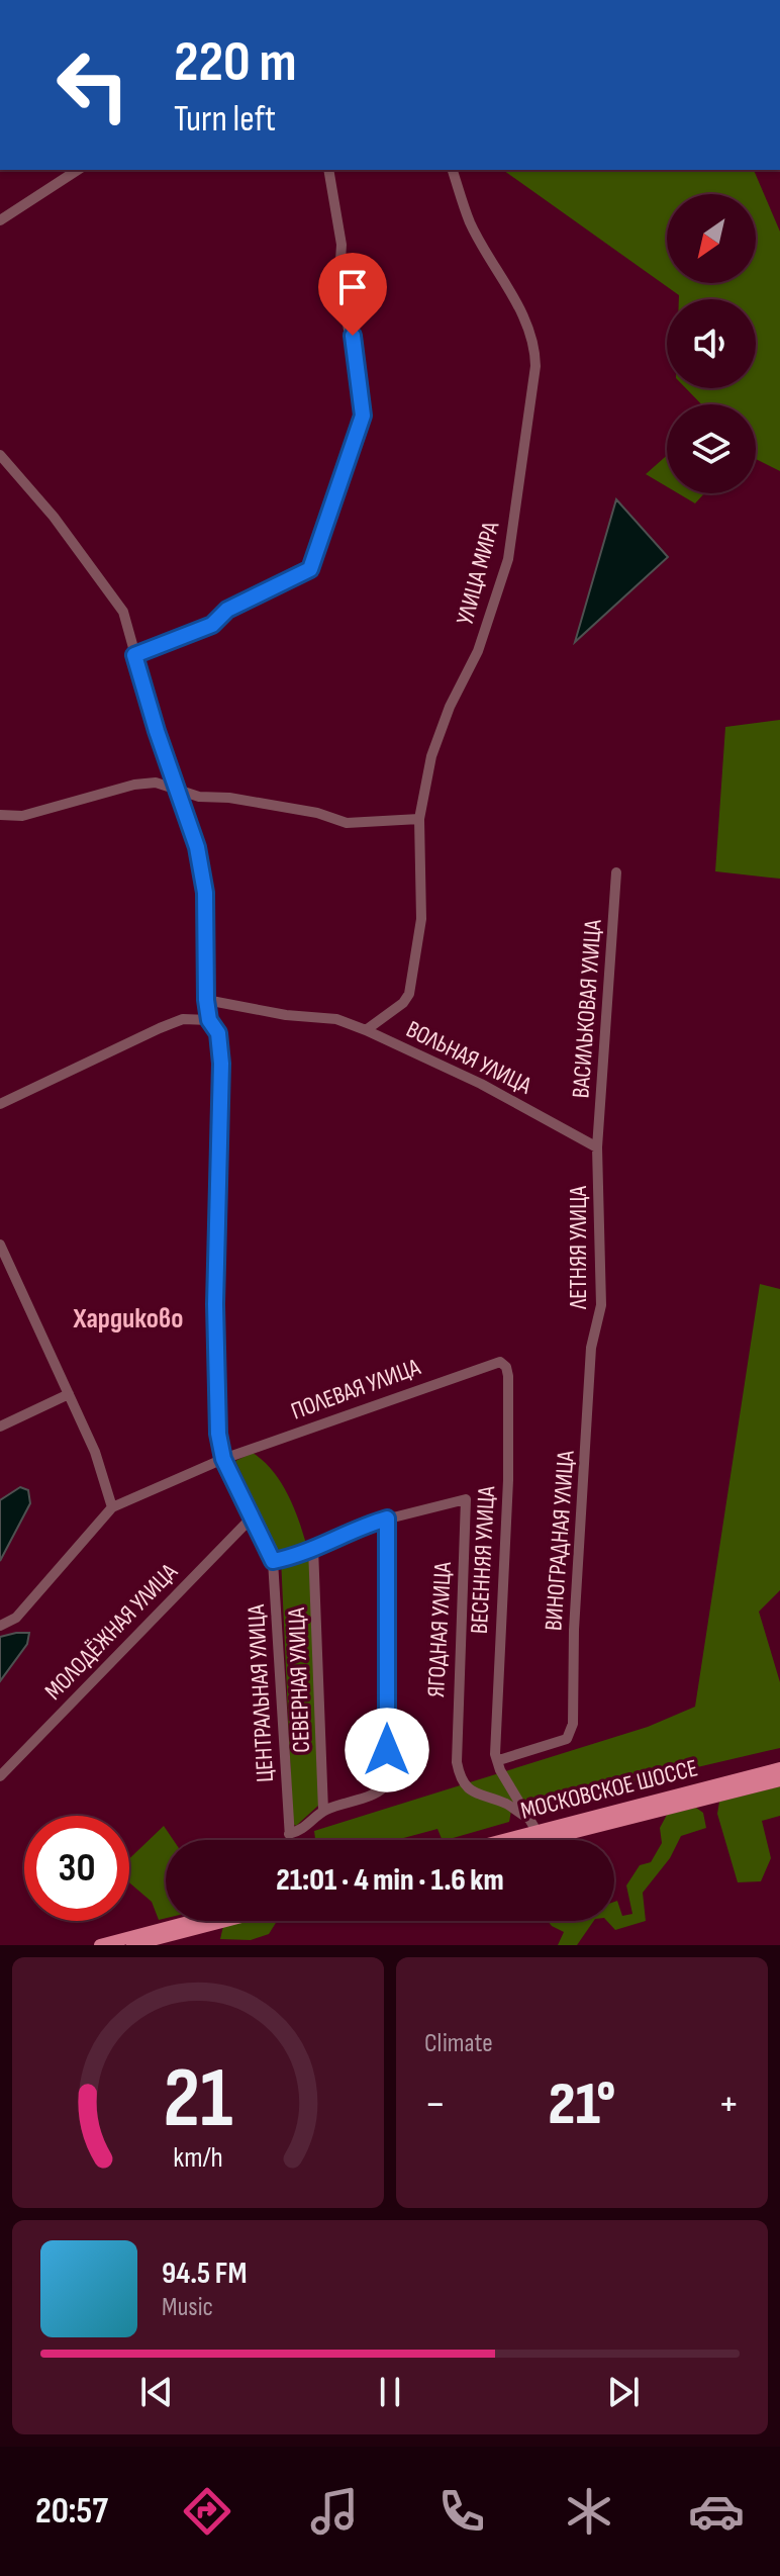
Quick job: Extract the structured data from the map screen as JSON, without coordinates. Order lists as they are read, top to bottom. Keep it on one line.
{"streets":{"main road":["МОСКОВСКОЕ ШОССЕ"],"street":["УЛИЦА МИРА","ВАСИЛЬКОВАЯ УЛИЦА","ВОЛЬНАЯ УЛИЦА","ЛЕТНЯЯ УЛИЦА","ПОЛЕВАЯ УЛИЦА","ВИНОГРАДНАЯ УЛИЦА","ВЕСЕННЯЯ УЛИЦА","ЯГОДНАЯ УЛИЦА","МОЛОДЁЖНАЯ УЛИЦА","СЕВЕРНАЯ УЛИЦА","ЦЕНТРАЛЬНАЯ УЛИЦА"]},"crossings":[["УЛИЦА МИРА","ВОЛЬНАЯ УЛИЦА"],["ВАСИЛЬКОВАЯ УЛИЦА","ВОЛЬНАЯ УЛИЦА"],["ВАСИЛЬКОВАЯ УЛИЦА","ЛЕТНЯЯ УЛИЦА"],["ВОЛЬНАЯ УЛИЦА","ЛЕТНЯЯ УЛИЦА"],["ВОЛЬНАЯ УЛИЦА","ЦЕНТРАЛЬНАЯ УЛИЦА"],["ЛЕТНЯЯ УЛИЦА","ВИНОГРАДНАЯ УЛИЦА"],["ПОЛЕВАЯ УЛИЦА","ВЕСЕННЯЯ УЛИЦА"],["ПОЛЕВАЯ УЛИЦА","ЦЕНТРАЛЬНАЯ УЛИЦА"],["ВИНОГРАДНАЯ УЛИЦА","ВЕСЕННЯЯ УЛИЦА"],["ВЕСЕННЯЯ УЛИЦА","ЯГОДНАЯ УЛИЦА"],["ВЕСЕННЯЯ УЛИЦА","МОСКОВСКОЕ ШОССЕ"],["ЯГОДНАЯ УЛИЦА","МОСКОВСКОЕ ШОССЕ"],["МОЛОДЁЖНАЯ УЛИЦА","ЦЕНТРАЛЬНАЯ УЛИЦА"]],"districts":["Хардиково"],"north":"bottom left","page":{"turn":["220 m","Turn left"],"limit":"30","trip":"21:01 · 4 min · 1.6 km","tile":"Climate","heat":["−","21°","+"],"song":["94.5 FM","Music"],"tabs":"20:57","gauge":["21","km/h"]}}
